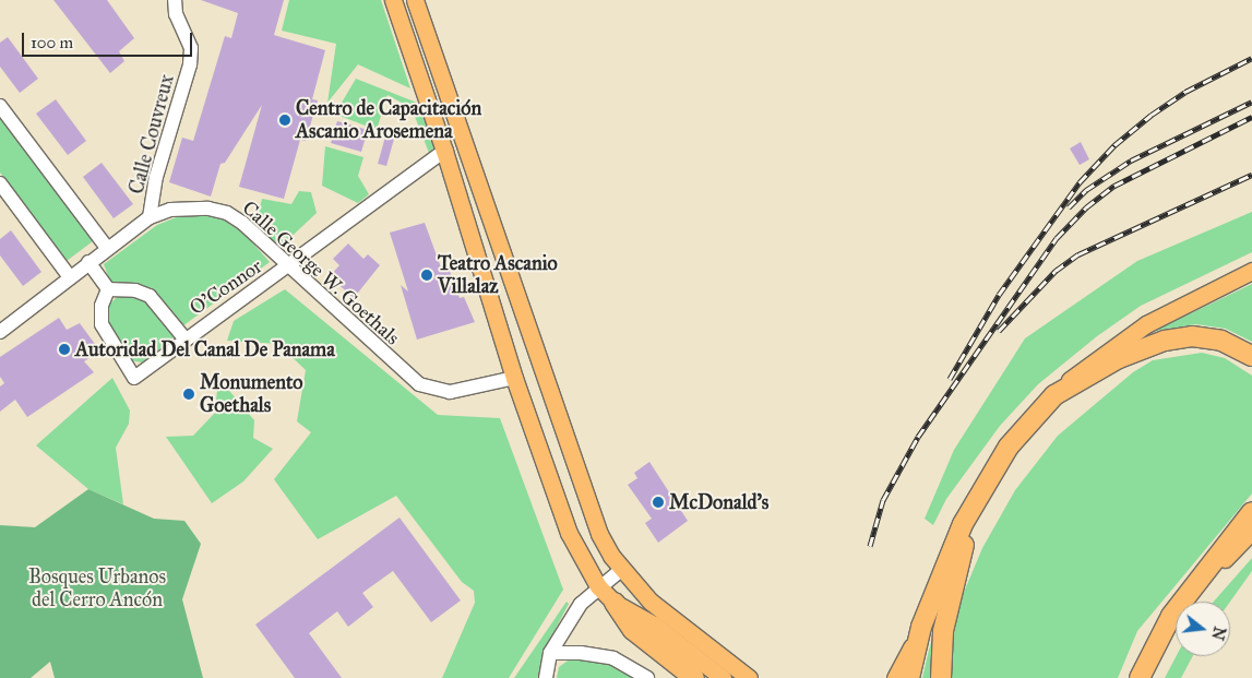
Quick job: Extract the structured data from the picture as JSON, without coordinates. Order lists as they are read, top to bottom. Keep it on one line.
{"streets":{"street":["Calle Couvreux","Calle George W. Goethals","O'Connor"]},"crossings":[["Calle Couvreux","Calle George W. Goethals"],["Calle George W. Goethals","O'Connor"]],"parks":["Bosques Urbanos del Cerro Ancón"],"places":["Centro de Capacitación Ascanio Arosemena","Teatro Ascanio Villalaz","Autoridad Del Canal De Panama","Monumento Goethals","McDonald's"],"scale_bar":"100 m","north":"right"}
